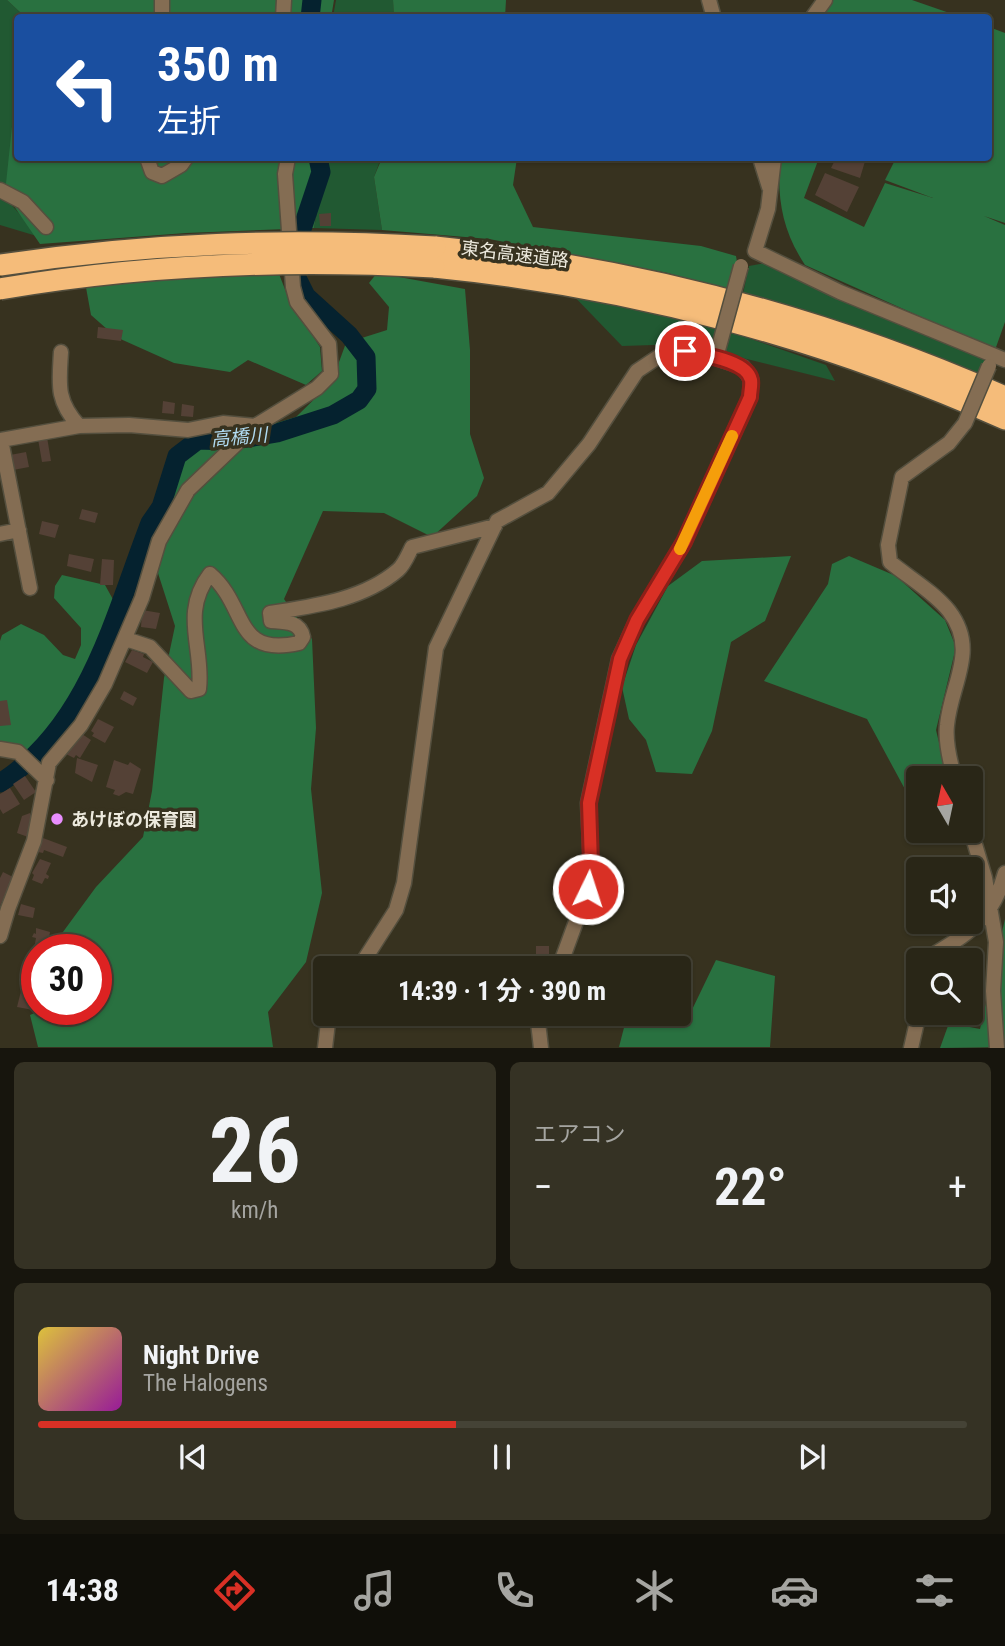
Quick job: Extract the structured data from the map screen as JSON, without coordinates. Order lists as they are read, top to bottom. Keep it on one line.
{"streets":{"highway":["東名高速道路"]},"water":["高橋川"],"places":["あけぼの保育園"],"north":"top","page":{"turn":["350 m","左折"],"limit":"30","trip":"14:39 · 1 分 · 390 m","tile":[["26","km/h"],"エアコン"],"heat":["−","22°","+"],"song":["Night Drive","The Halogens"],"tabs":"14:38"}}
